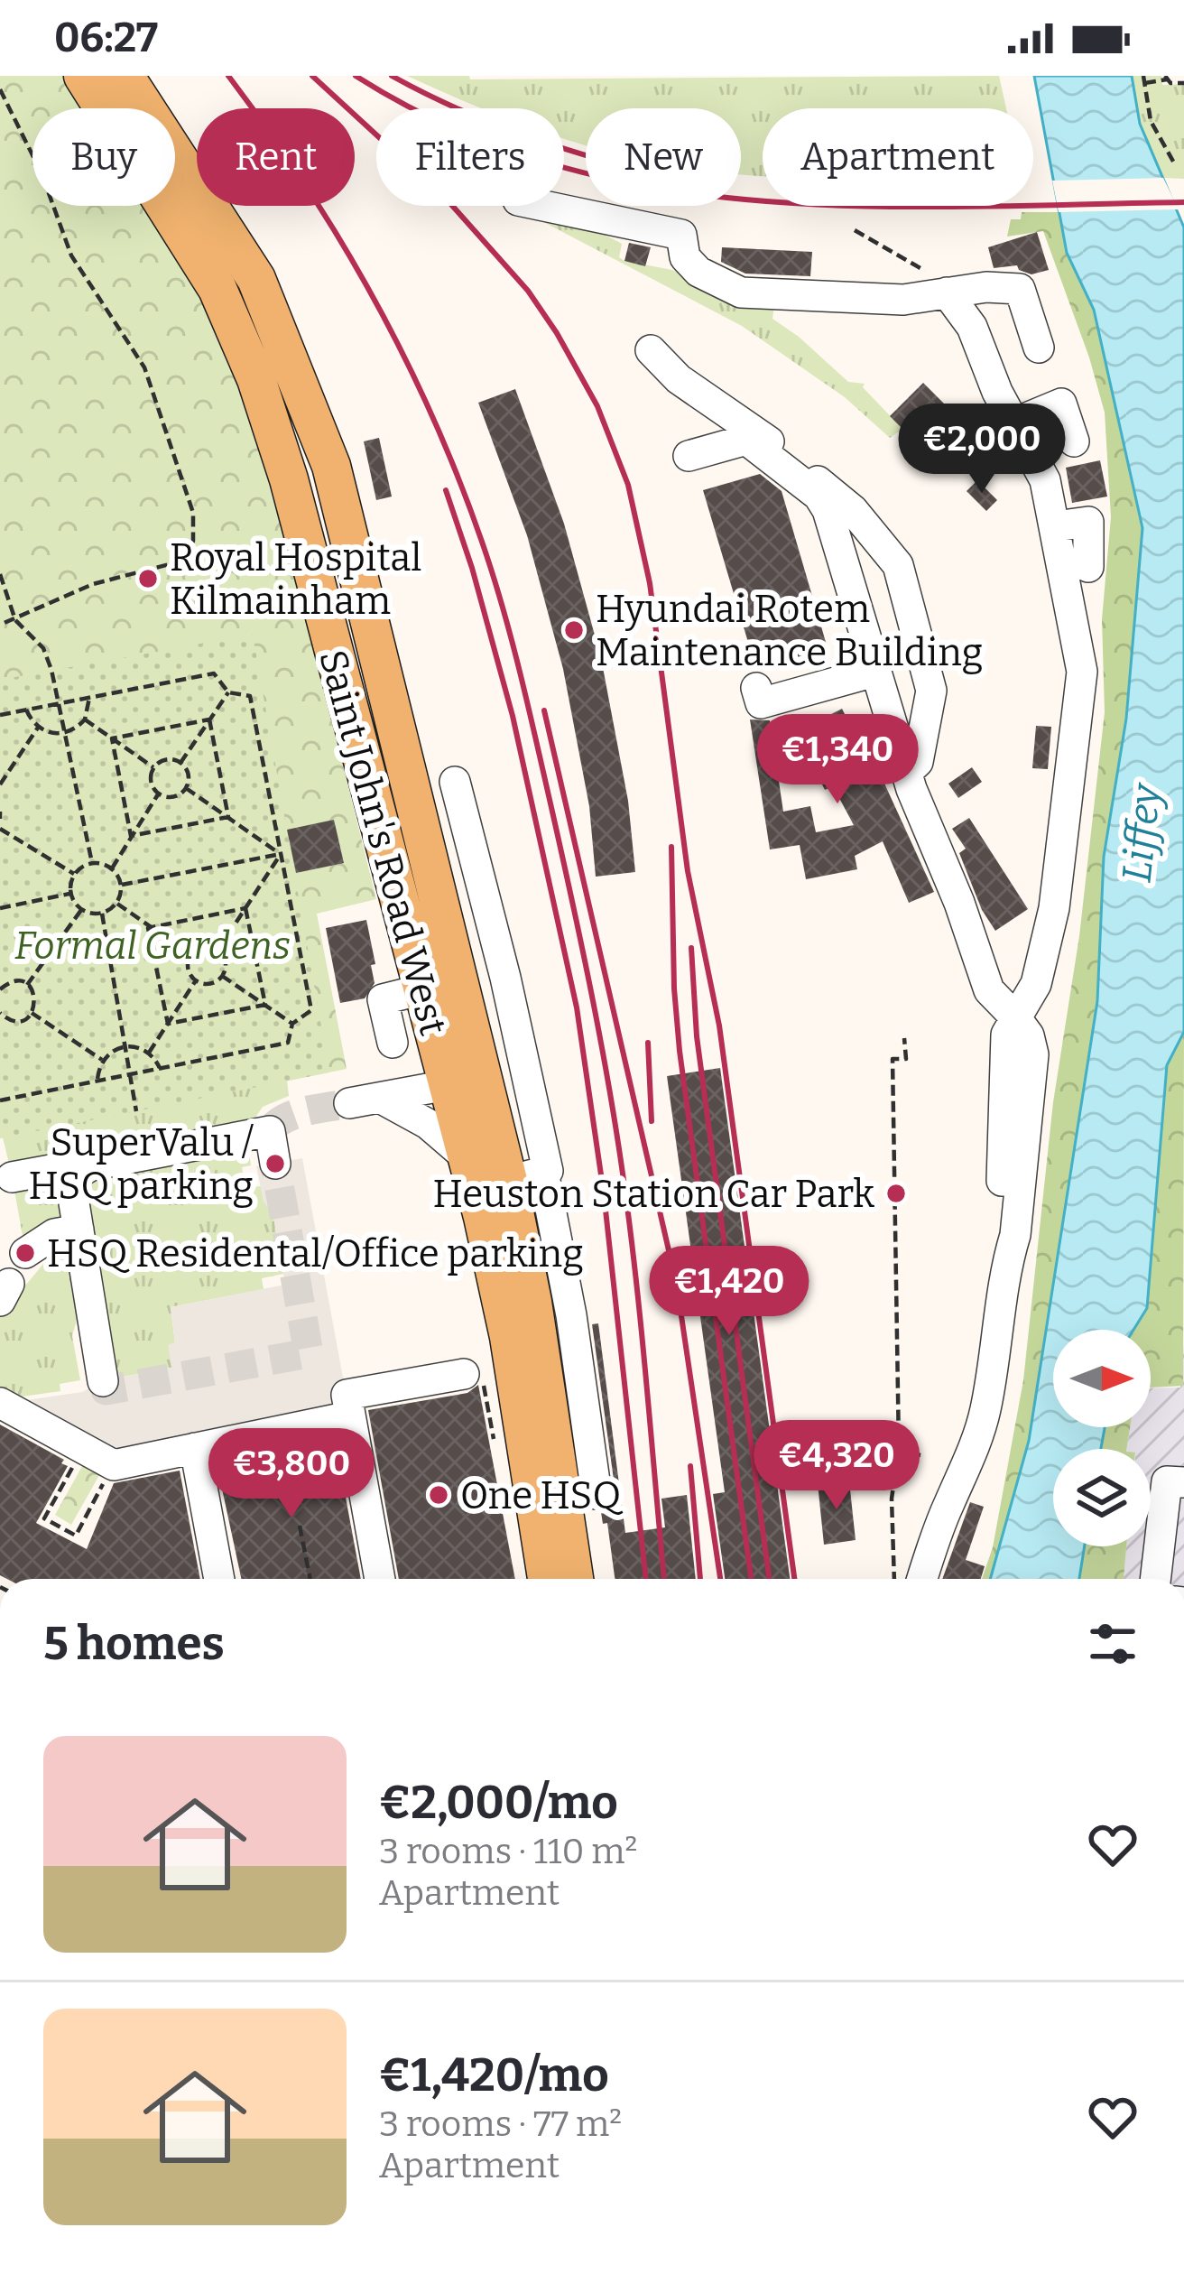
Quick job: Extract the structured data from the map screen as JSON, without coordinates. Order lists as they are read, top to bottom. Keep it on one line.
{"streets":{"main road":["Saint John's Road West"]},"water":["Liffey"],"parks":["Formal Gardens"],"places":["Royal Hospital Kilmainham","Hyundai Rotem Maintenance Building","SuperValu / HSQ parking","Heuston Station Car Park","HSQ Residental/Office parking","One HSQ"],"north":"right","page":{"status":"06:27","chip":["Buy","Rent","Filters","New","Apartment"],"price":["€2,000","€1,340","€1,420","€4,320","€3,800"],"heading":"5 homes","list":[{"name":"€2,000/mo","note":"3 rooms · 110 m² · Apartment"},{"name":"€1,420/mo","note":"3 rooms · 77 m² · Apartment"}]}}
